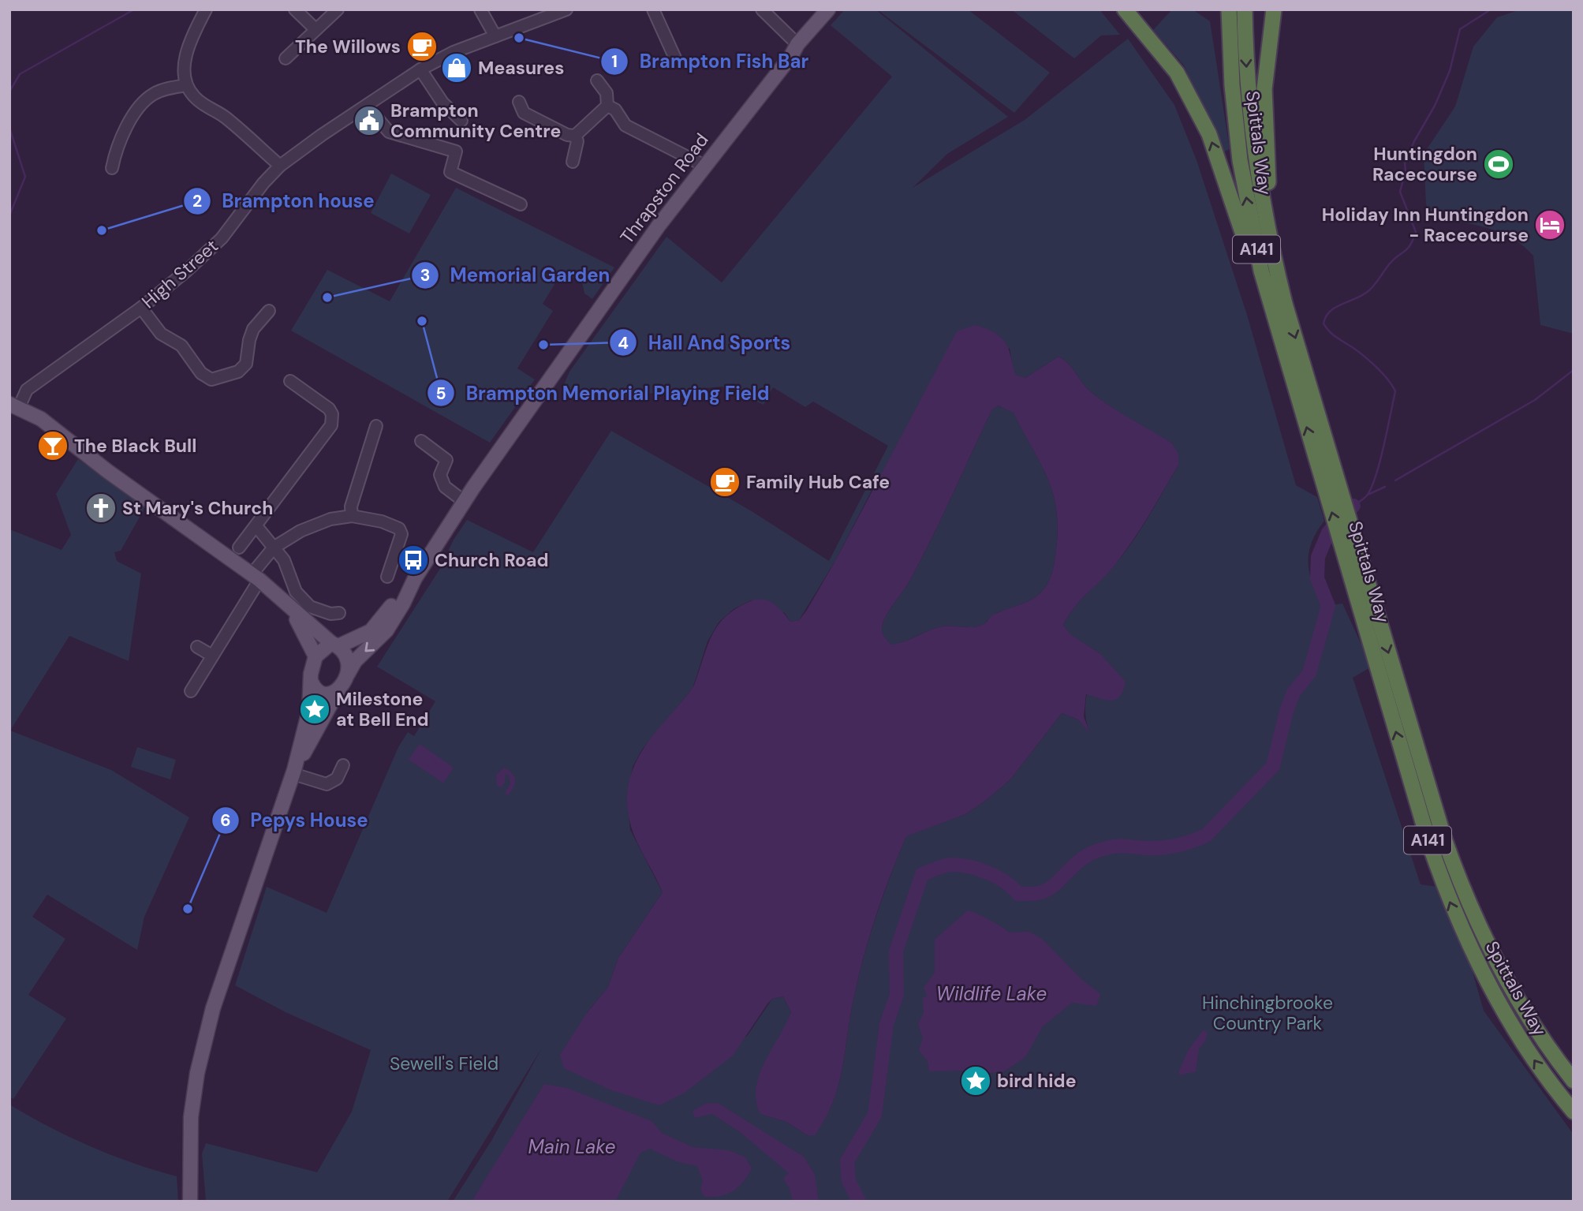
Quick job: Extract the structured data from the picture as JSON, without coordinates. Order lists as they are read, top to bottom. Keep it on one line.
{"streets":{"highway":["Spittals Way","A141"],"main road":["Thrapston Road"],"street":["High Street"]},"water":["Wildlife Lake","Main Lake"],"parks":["Hinchingbrooke Country Park","Sewell's Field"],"places":{"other":["Brampton Fish Bar","Brampton house","Memorial Garden","Brampton Memorial Playing Field","Hall And Sports","Pepys House"],"cafe":["The Willows","Family Hub Cafe"],"shop":["Measures"],"public building":["Brampton Community Centre"],"sports":["Huntingdon Racecourse"],"hotel":["Holiday Inn Huntingdon - Racecourse"],"bar":["The Black Bull"],"church":["St Mary's Church"],"bus stop":["Church Road"],"place":["Milestone at Bell End","bird hide"]}}
